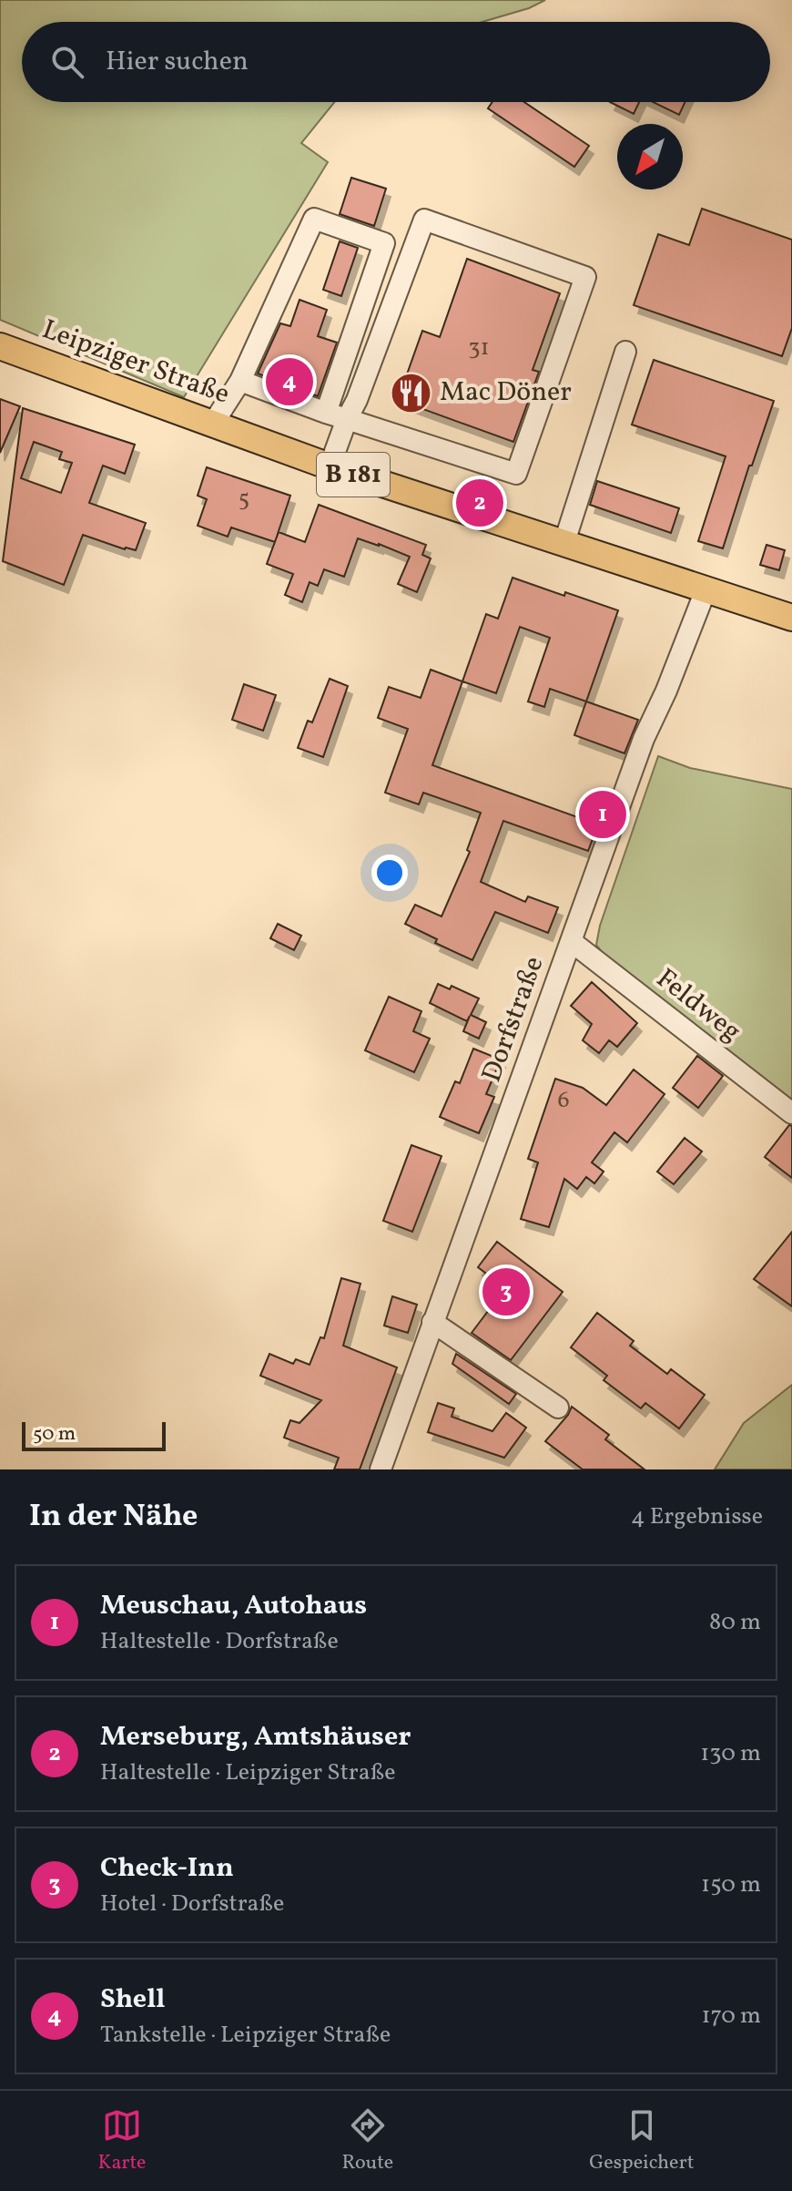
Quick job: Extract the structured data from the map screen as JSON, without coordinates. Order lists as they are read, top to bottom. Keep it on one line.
{"streets":{"main road":["Leipziger Straße","B 181"],"street":["Feldweg","Dorfstraße"]},"crossings":[["Leipziger Straße","B 181"],["Leipziger Straße","Dorfstraße"],["B 181","Dorfstraße"],["Feldweg","Dorfstraße"]],"places":{"restaurant":["Mac Döner"]},"house_numbers":["31","5","6"],"scale_bar":"50 m","north":"bottom left","page":{"search":"Hier suchen","pins":["4","2","1","3"],"scale":"50 m","heading":["In der Nähe","4 Ergebnisse"],"list":[{"mark":"1","name":"Meuschau, Autohaus","note":"Haltestelle · Dorfstraße","value":"80 m"},{"mark":"2","name":"Merseburg, Amtshäuser","note":"Haltestelle · Leipziger Straße","value":"130 m"},{"mark":"3","name":"Check-Inn","note":"Hotel · Dorfstraße","value":"150 m"},{"mark":"4","name":"Shell","note":"Tankstelle · Leipziger Straße","value":"170 m"}],"nav":["Karte","Route","Gespeichert"]}}
